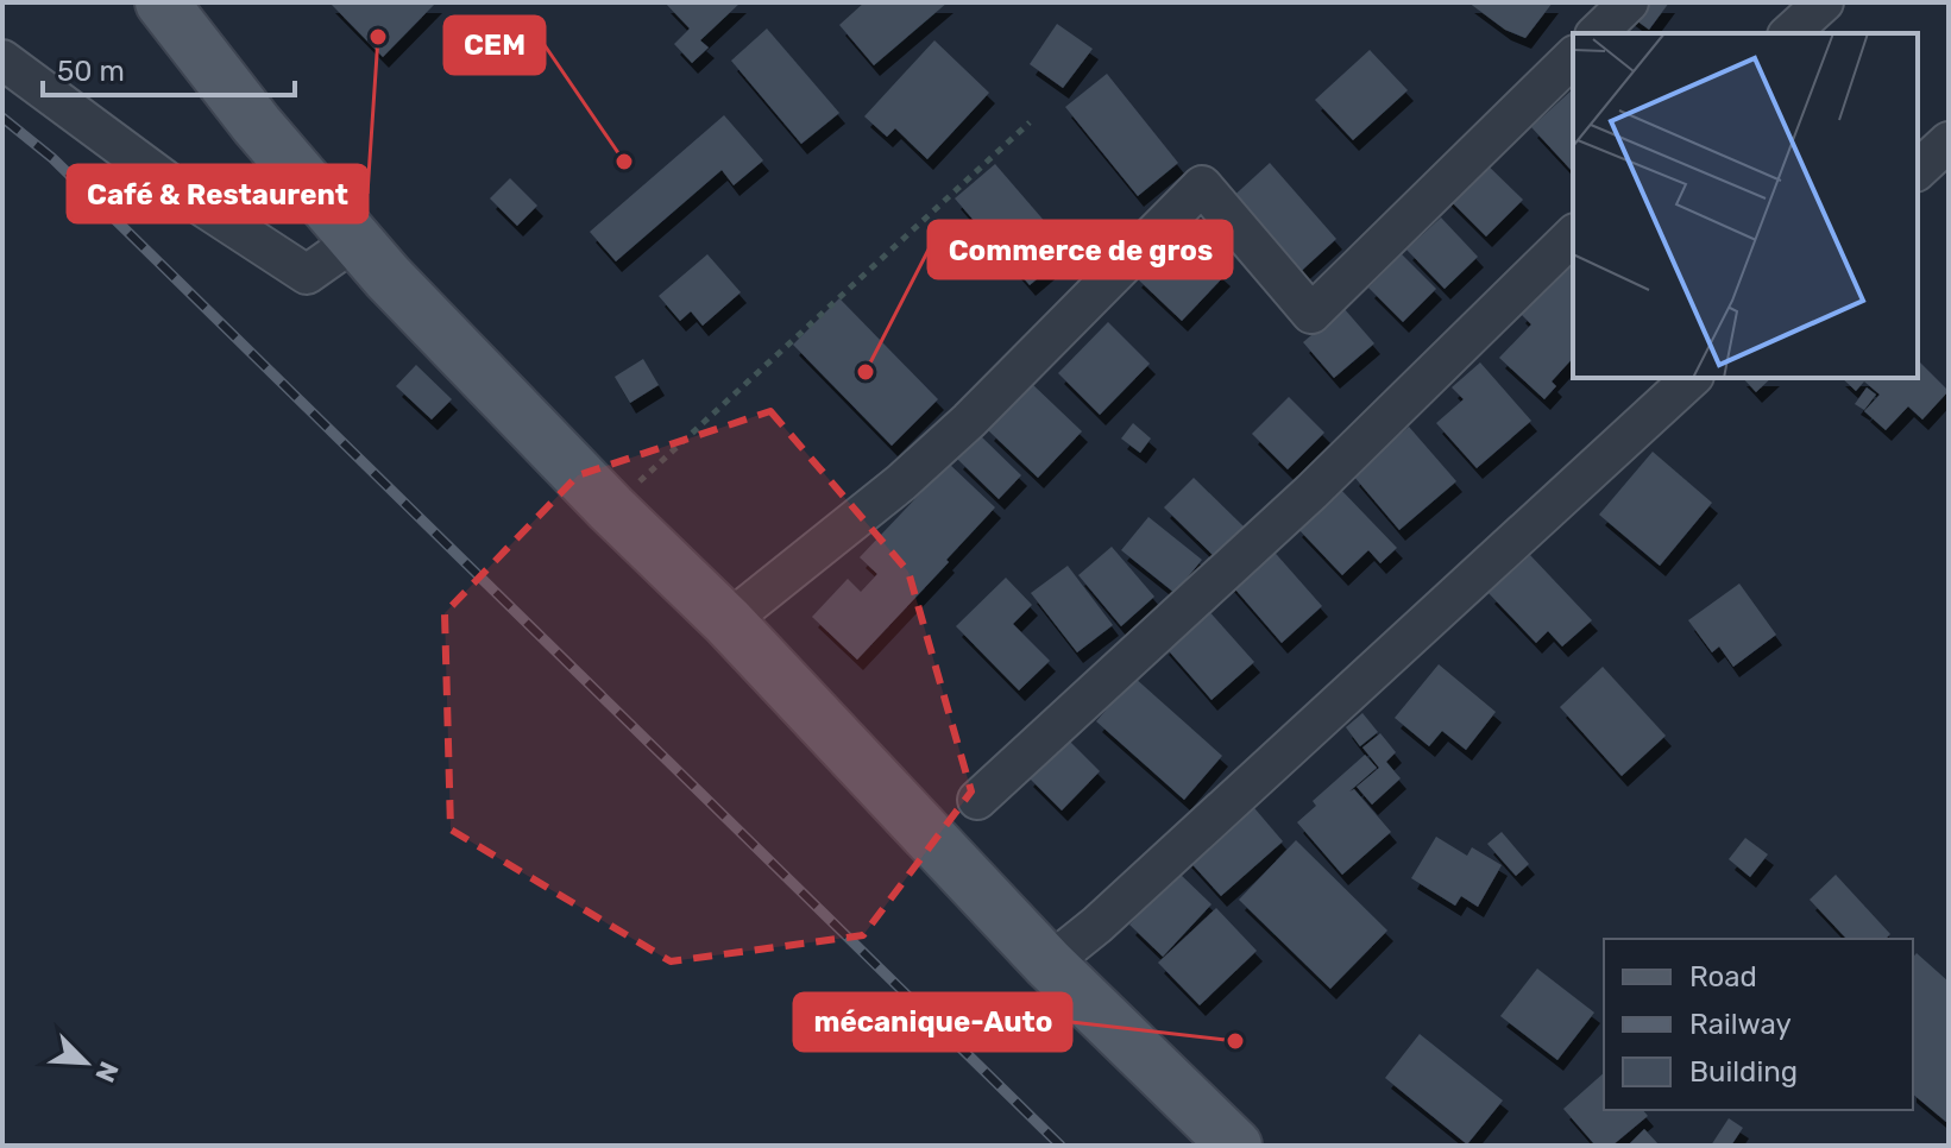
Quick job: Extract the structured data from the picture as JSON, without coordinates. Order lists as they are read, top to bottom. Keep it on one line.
{"places":["Café & Restaurent","CEM","Commerce de gros","mécanique-Auto"],"legend":["Road","Railway","Building"],"scale_bar":"50 m","north":"bottom right"}
